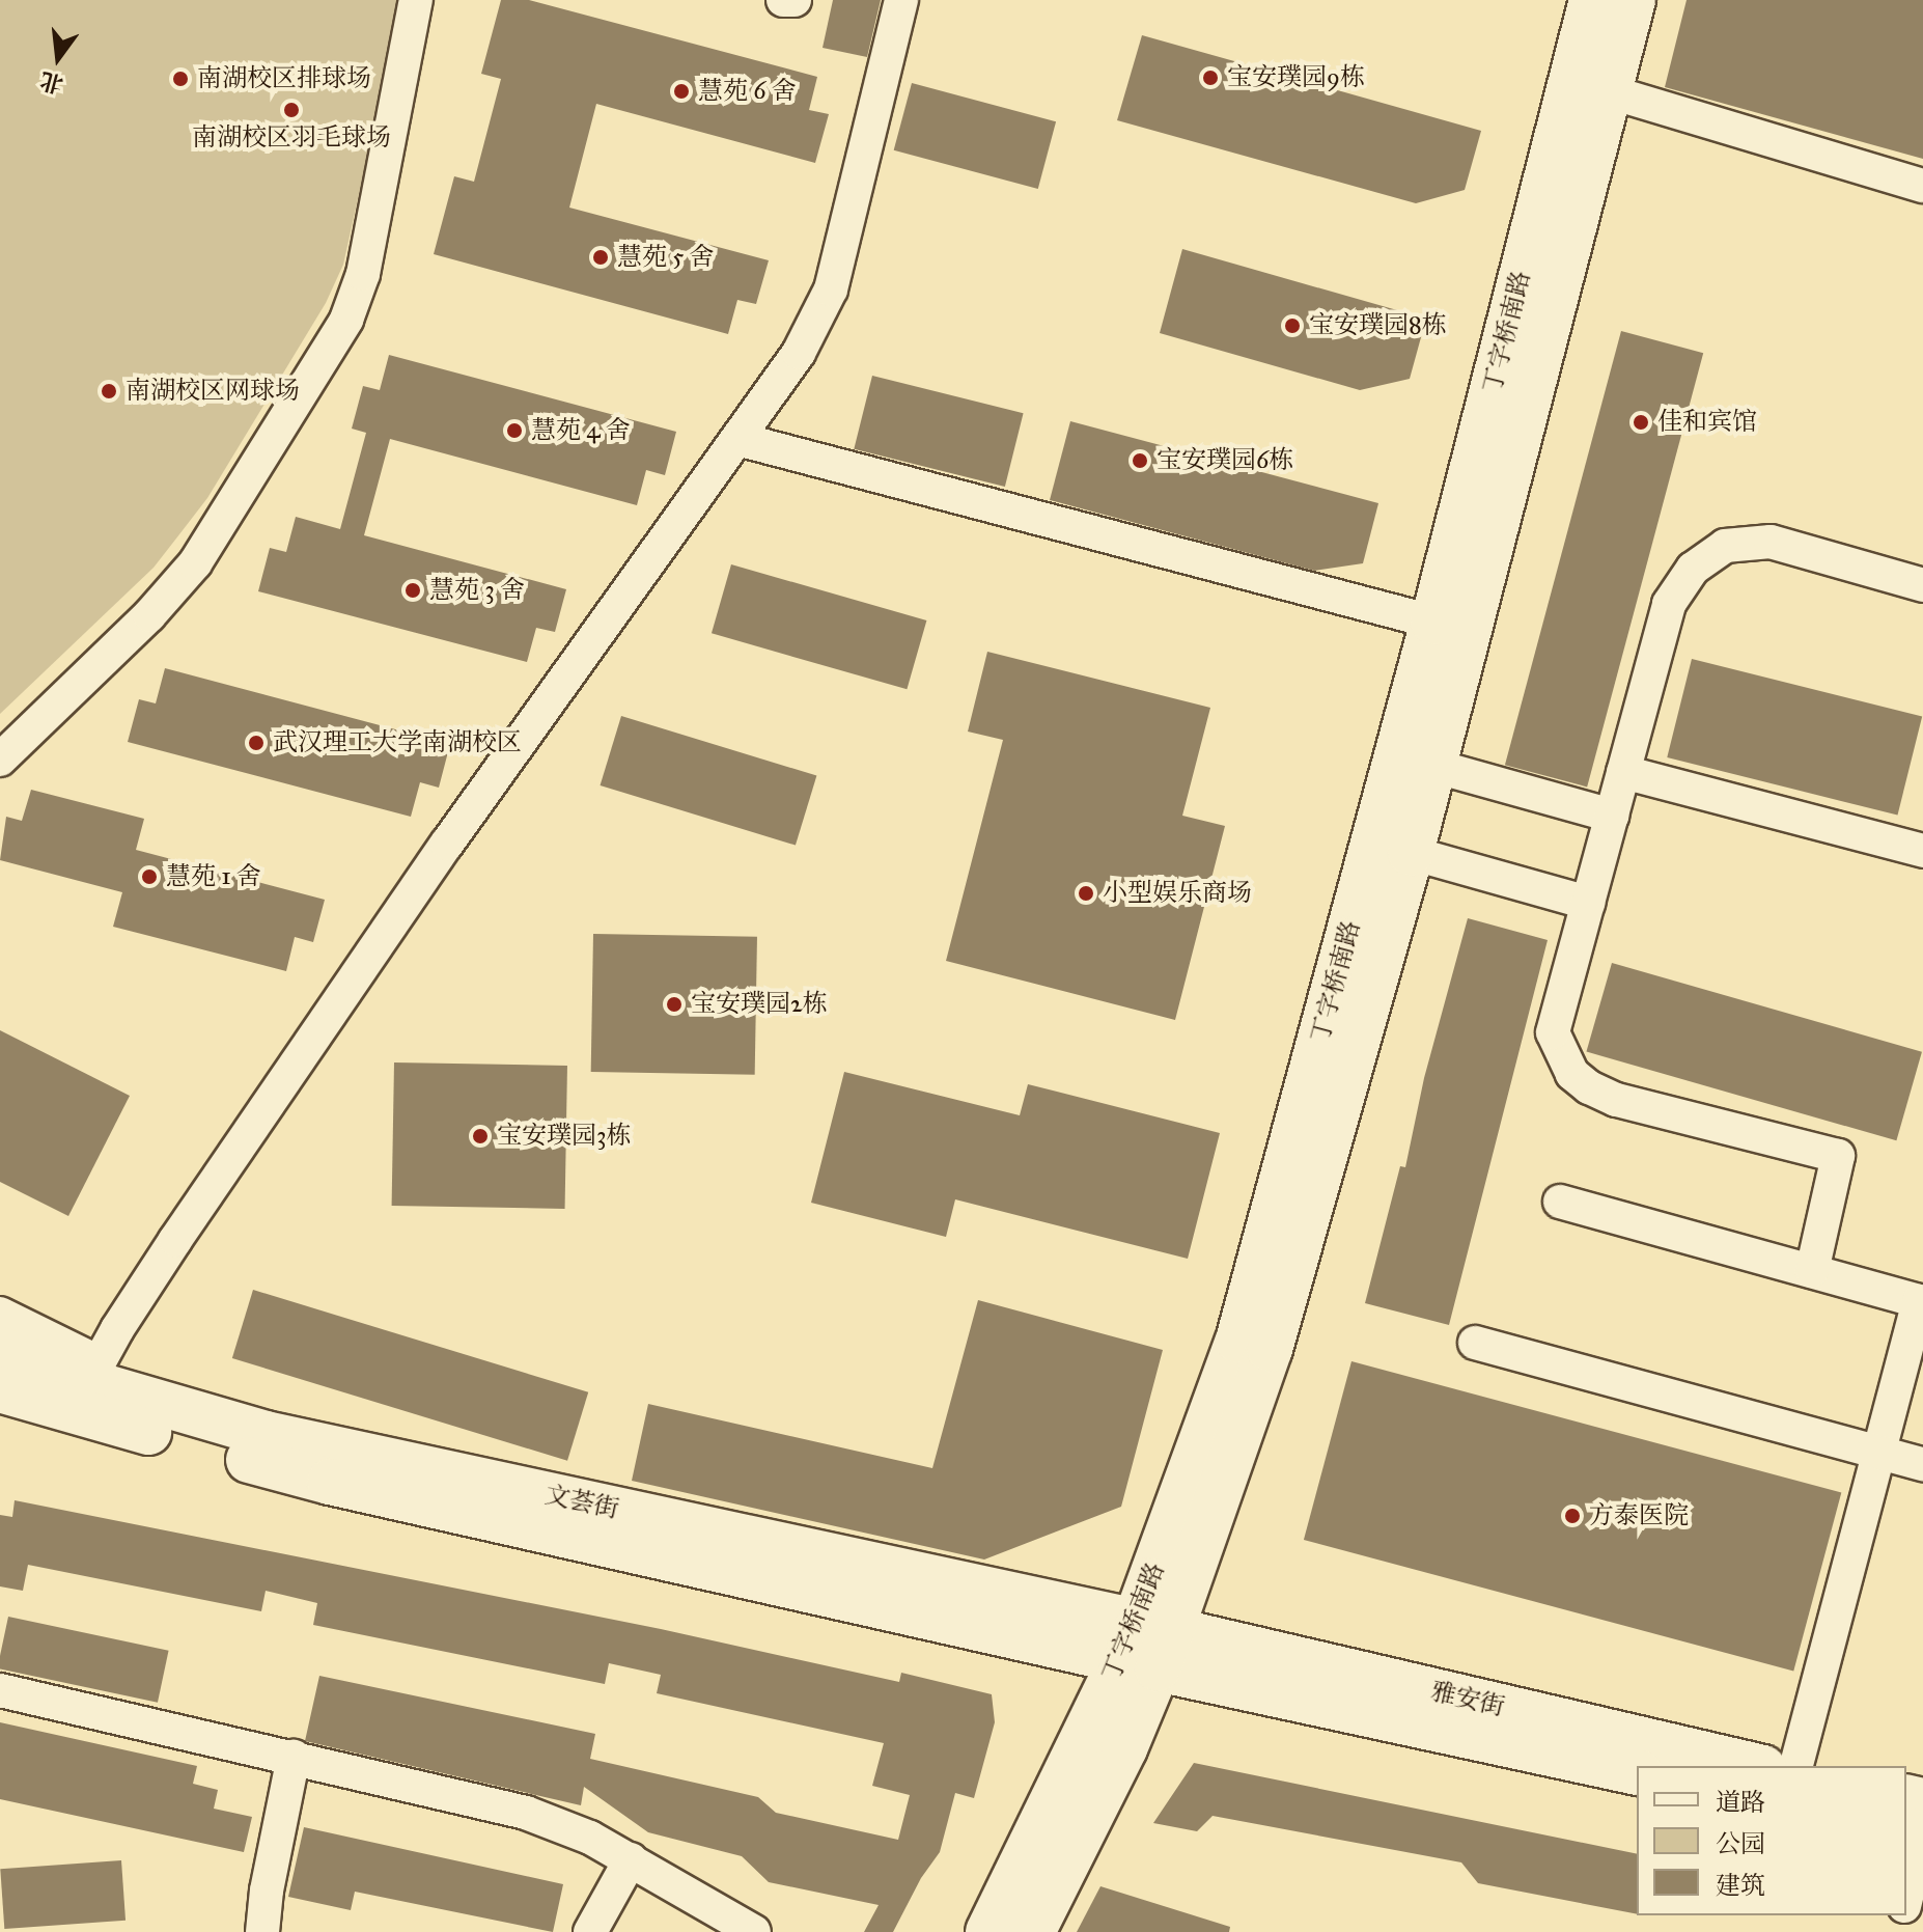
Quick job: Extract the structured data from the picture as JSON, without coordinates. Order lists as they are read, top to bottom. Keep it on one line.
{"streets":{"main road":["丁字桥南路","文荟街","雅安街"]},"crossings":[["丁字桥南路","文荟街"],["丁字桥南路","雅安街"],["文荟街","雅安街"]],"places":["宝安璞园9栋","南湖校区排球场","慧苑 6 舍","南湖校区羽毛球场","慧苑 5 舍","宝安璞园8栋","南湖校区网球场","佳和宾馆","慧苑 4 舍","宝安璞园6栋","慧苑 3 舍","武汉理工大学南湖校区","慧苑 1 舍","小型娱乐商场","宝安璞园2栋","宝安璞园3栋","方泰医院"],"legend":["道路","公园","建筑"],"north":"bottom"}
